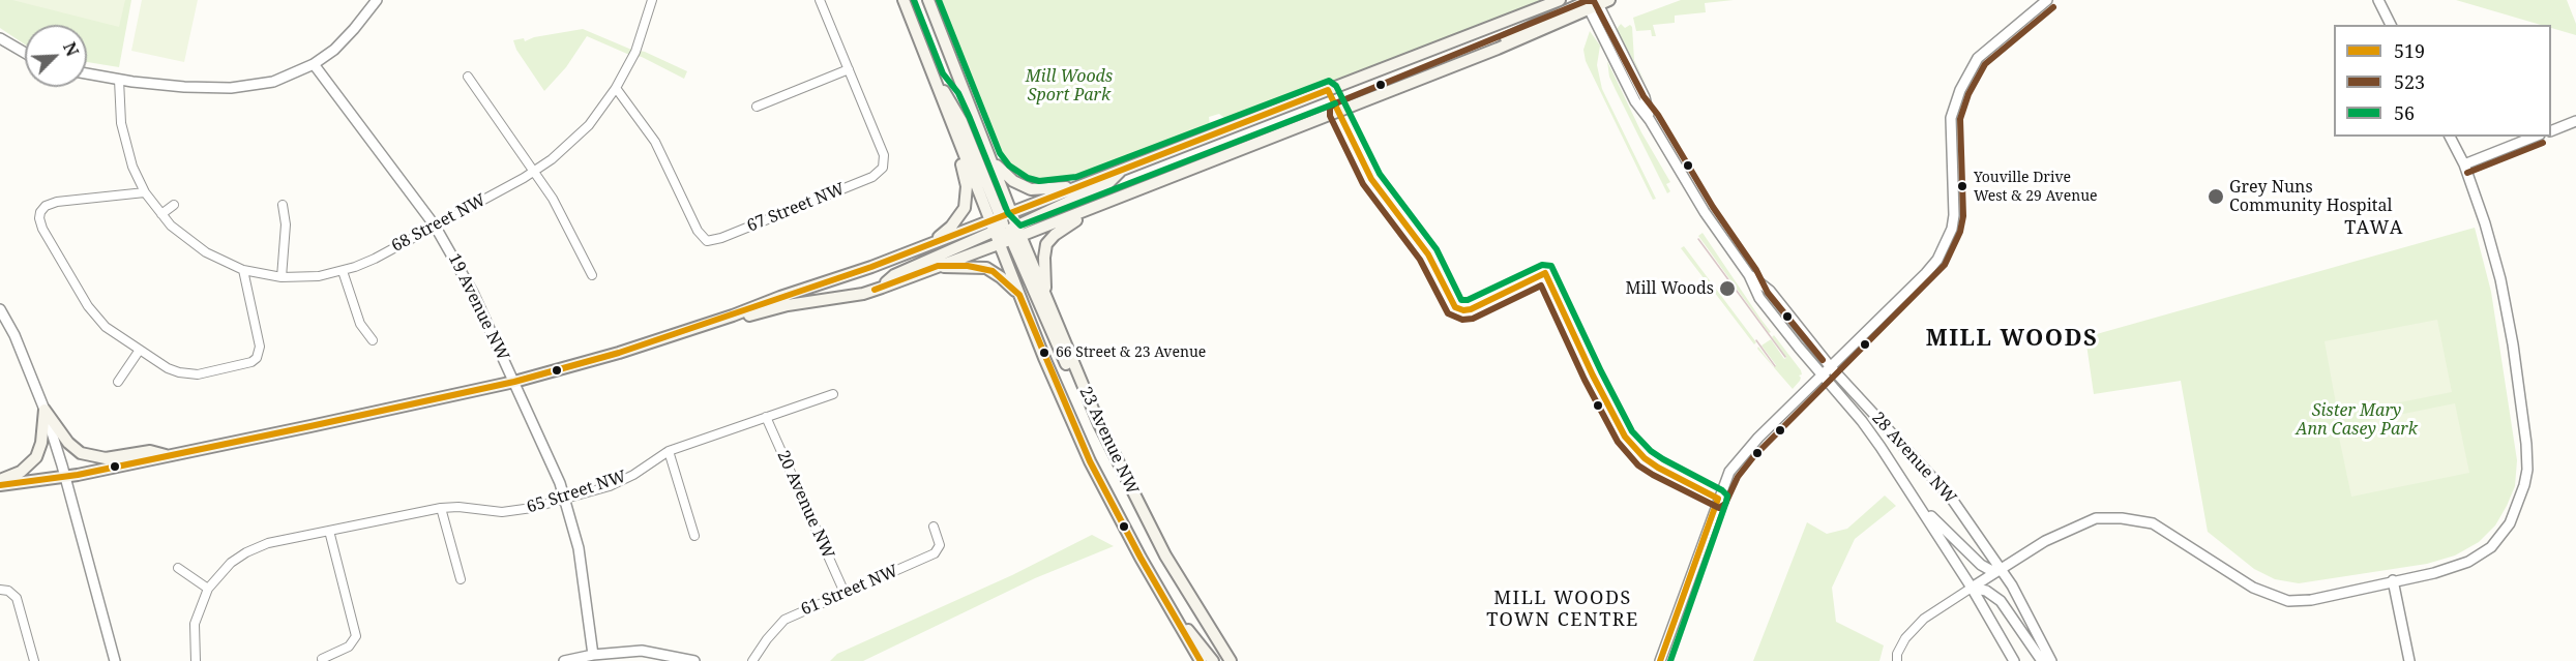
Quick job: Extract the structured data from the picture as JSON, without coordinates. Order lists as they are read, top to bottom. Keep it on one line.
{"streets":{"main road":["23 Avenue NW"],"street":["67 Street NW","68 Street NW","19 Avenue NW","28 Avenue NW","65 Street NW","20 Avenue NW","61 Street NW"]},"crossings":[["67 Street NW","68 Street NW"],["68 Street NW","19 Avenue NW"],["19 Avenue NW","65 Street NW"],["65 Street NW","20 Avenue NW"],["20 Avenue NW","61 Street NW"]],"districts":["TAWA","MILL WOODS","MILL WOODS TOWN CENTRE"],"parks":["Mill Woods Sport Park","Sister Mary Ann Casey Park"],"places":["Youville Drive West & 29 Avenue","Grey Nuns Community Hospital","Mill Woods","66 Street & 23 Avenue"],"lines":["transit line 56","transit line 523","transit line 519"],"legend":["519","523","56"],"north":"top right"}
